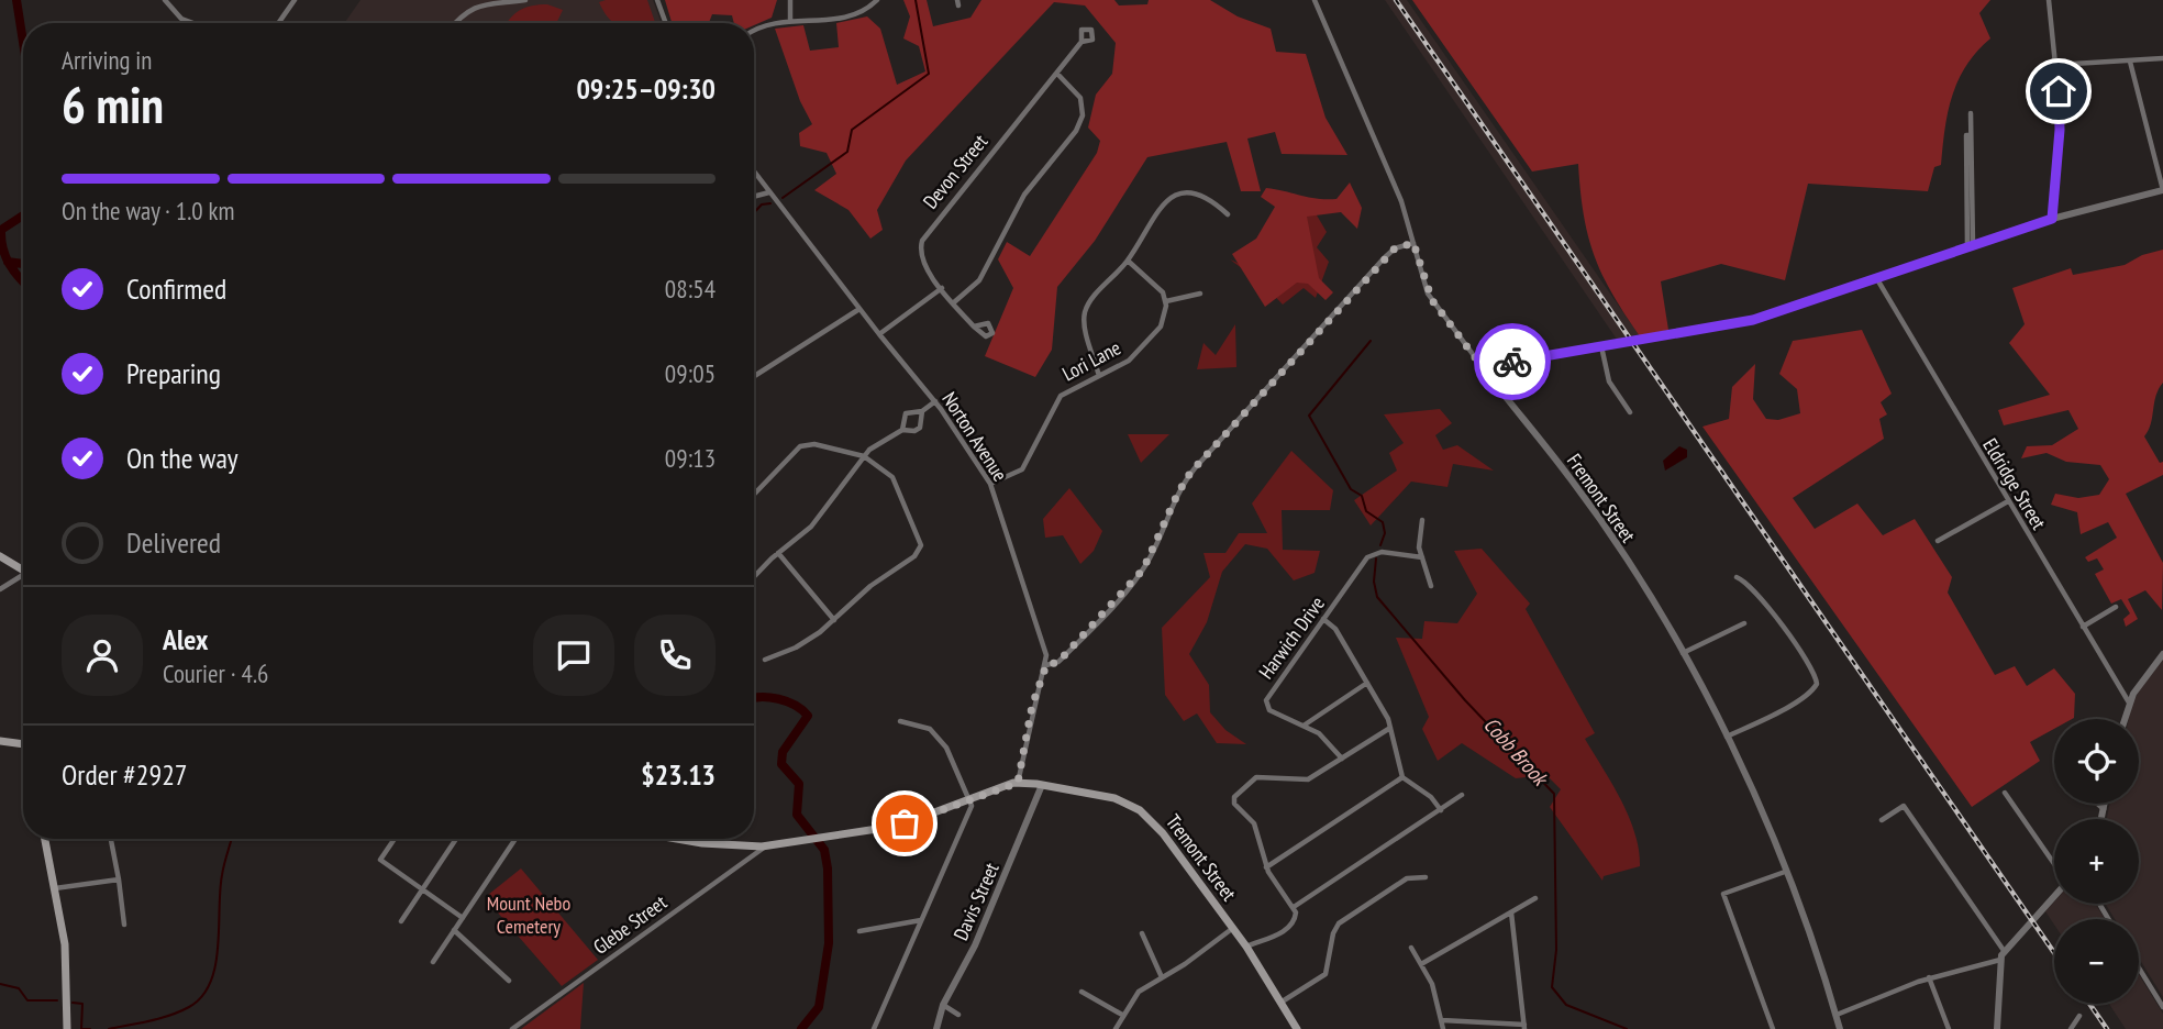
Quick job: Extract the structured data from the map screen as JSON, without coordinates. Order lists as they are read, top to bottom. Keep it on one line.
{"streets":{"main road":["Tremont Street"],"street":["Devon Street","Lori Lane","Norton Avenue","Eldridge Street","Fremont Street","Harwich Drive","Davis Street","Glebe Street"]},"crossings":[["Lori Lane","Norton Avenue"],["Tremont Street","Davis Street"],["Tremont Street","Glebe Street"]],"water":["Cobb Brook"],"parks":["Mount Nebo Cemetery"],"page":{"heading":["6 min","Arriving in","09:25–09:30"],"panel":["Alex","Courier · 4.6","Order #2927","$23.13"],"bar":"On the way · 1.0 km","list":[["Confirmed","08:54"],["Preparing","09:05"],["On the way","09:13"],"Delivered"],"map_buttons":["+","−"]}}
